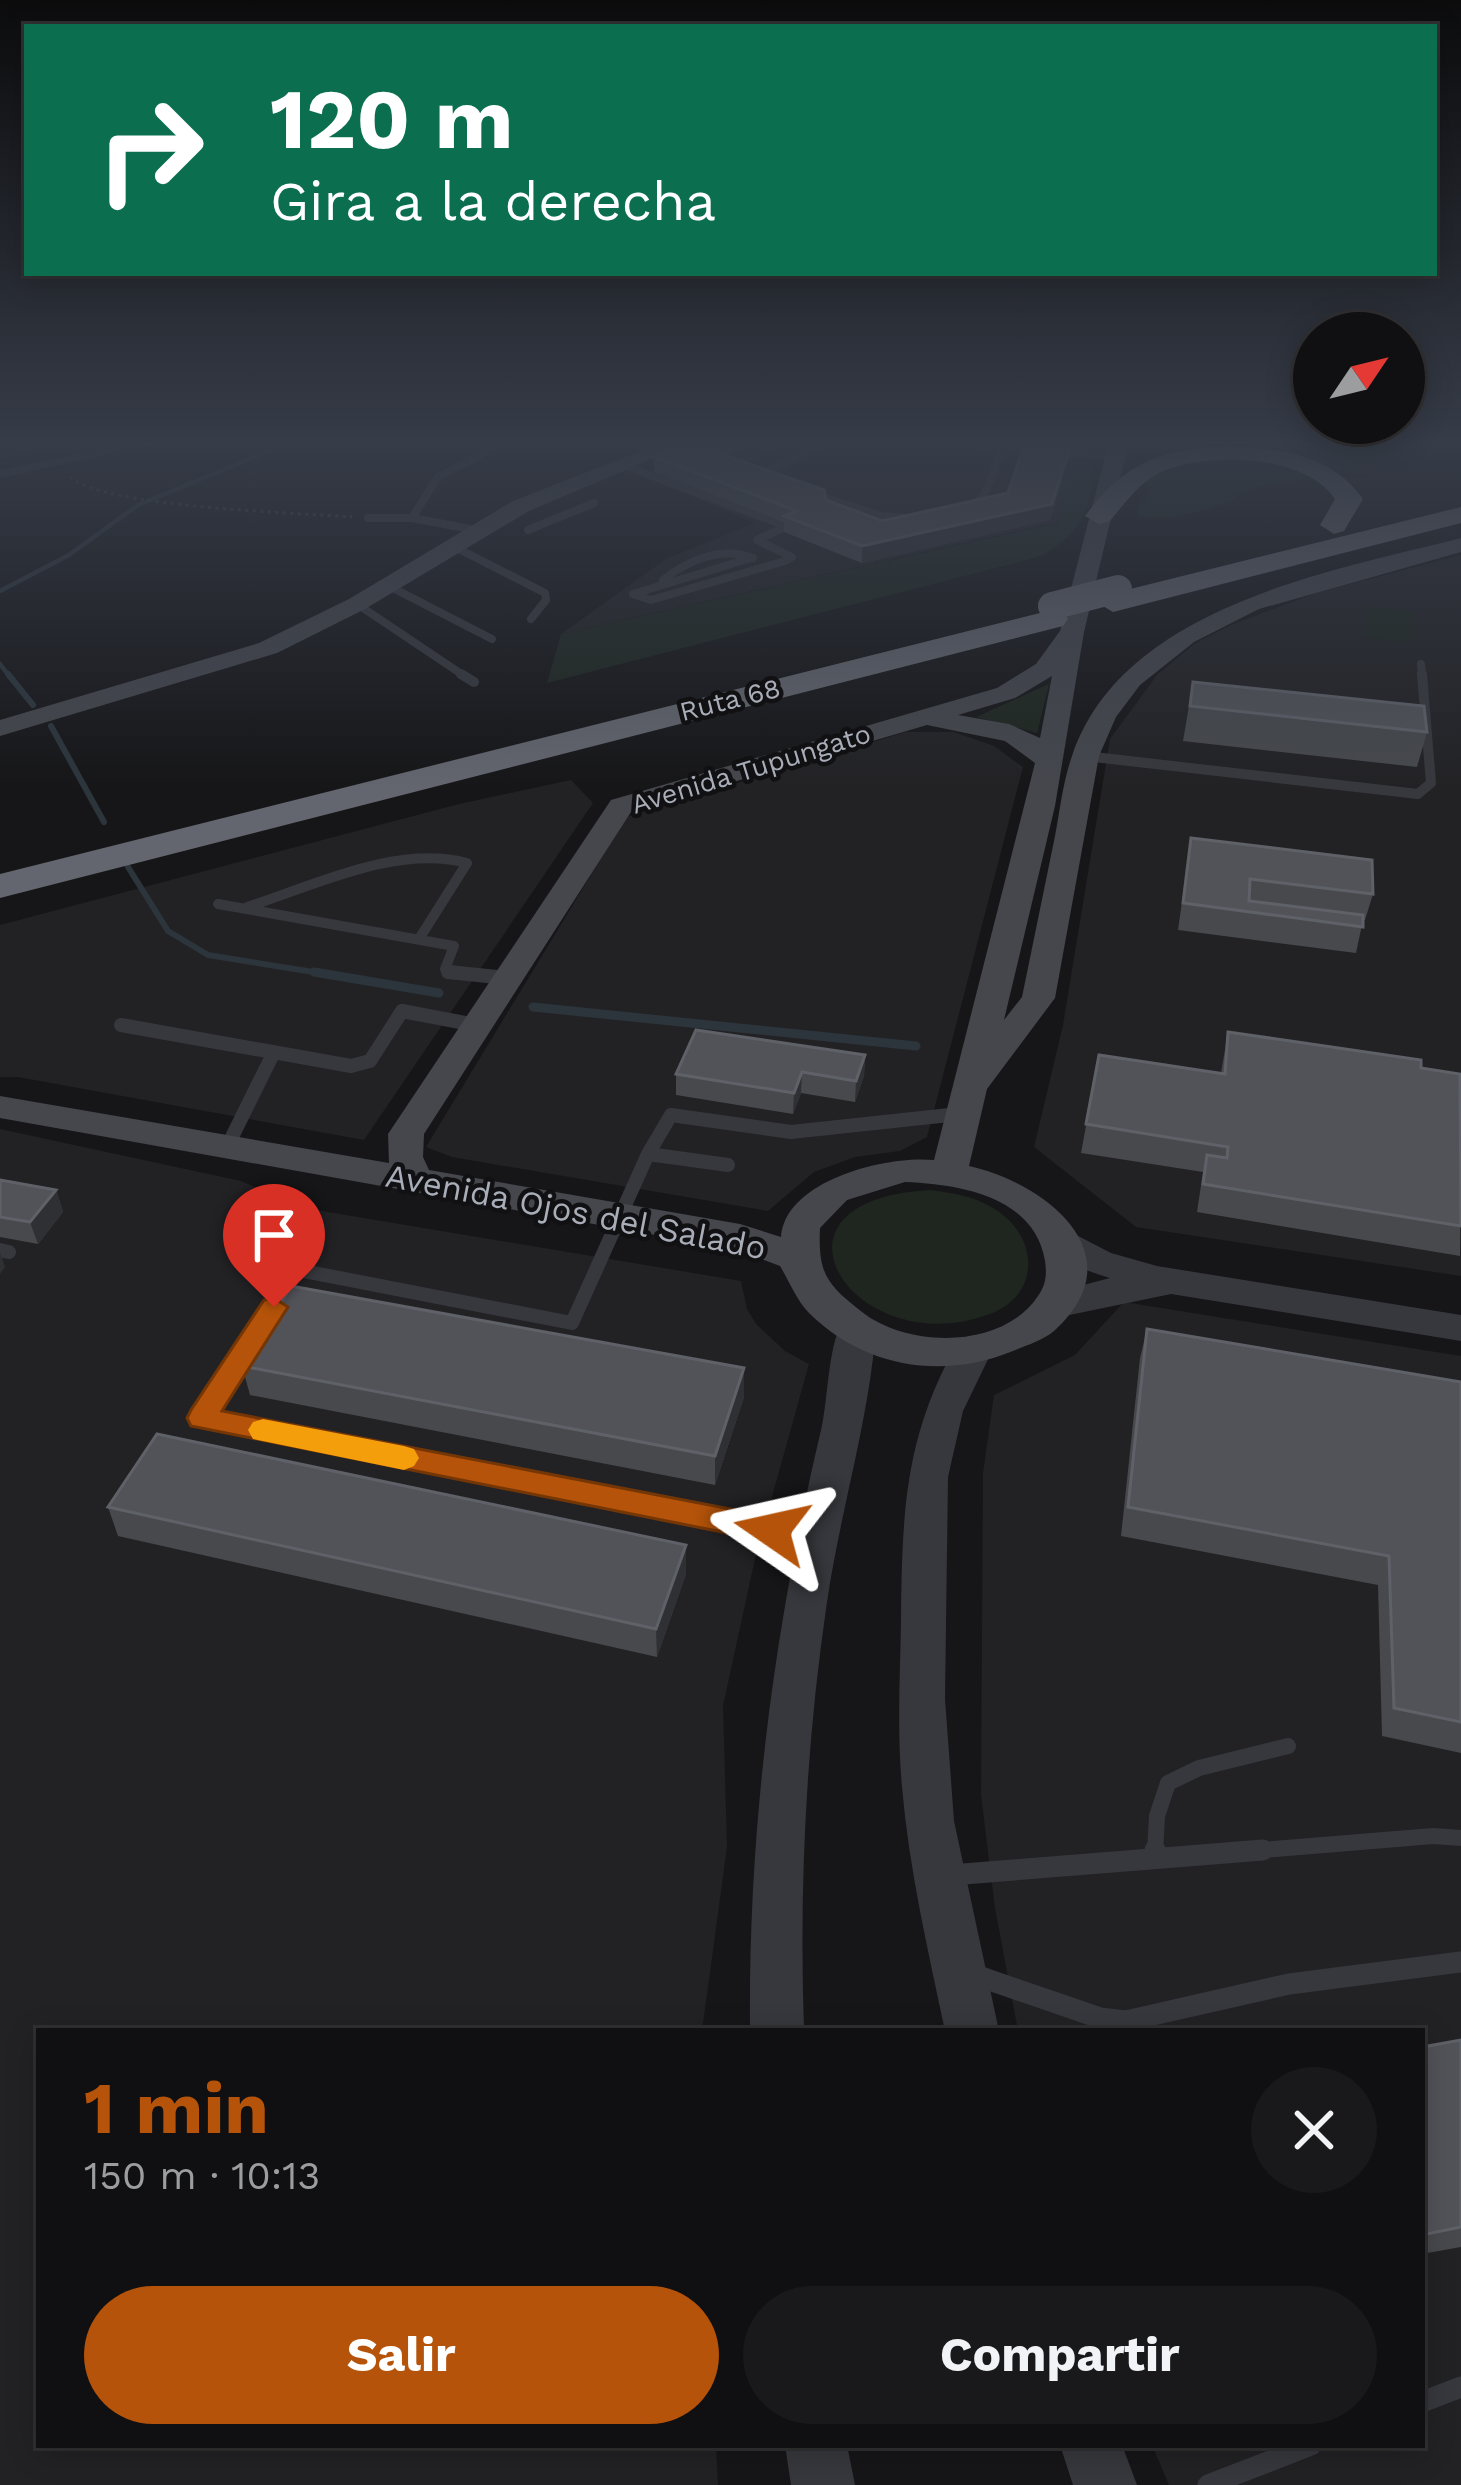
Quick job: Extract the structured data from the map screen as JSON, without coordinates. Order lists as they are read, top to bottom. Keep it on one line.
{"streets":{"highway":["Ruta 68"],"main road":["Avenida Tupungato","Avenida Ojos del Salado"]},"crossings":[["Ruta 68","Avenida Tupungato"],["Avenida Tupungato","Avenida Ojos del Salado"]],"north":"top right","page":{"turn":["120 m","Gira a la derecha"],"heading":["1 min","150 m · 10:13"],"buttons":["Salir","Compartir"]}}
